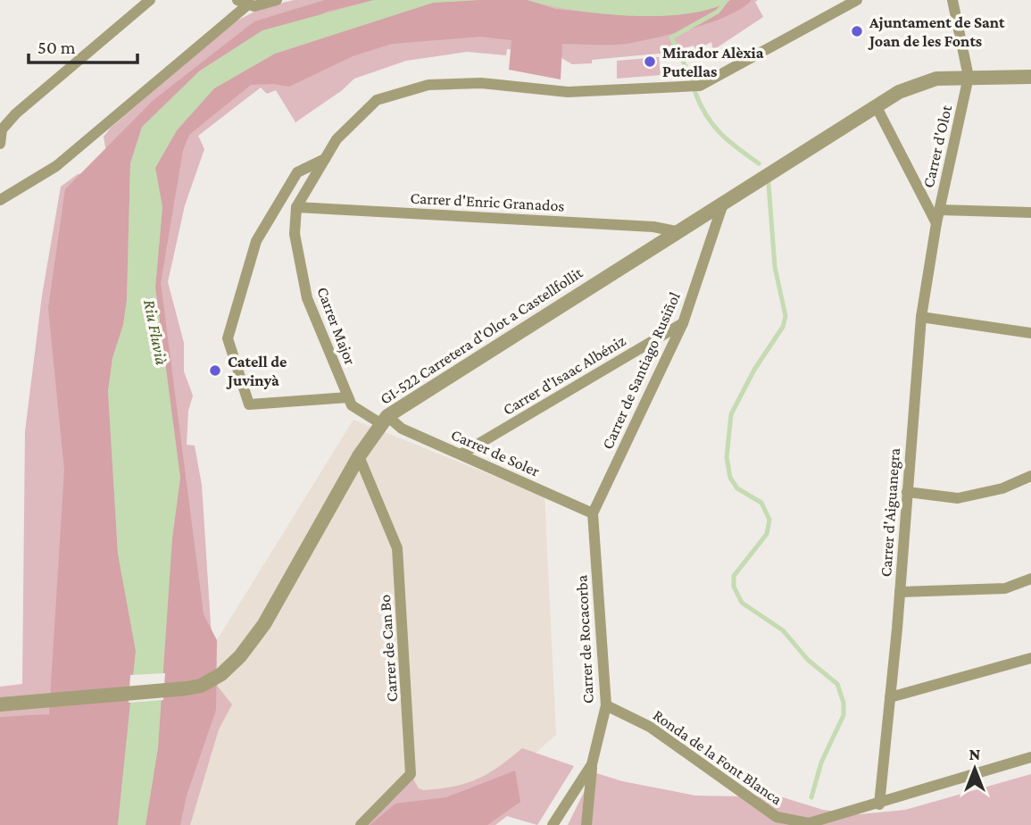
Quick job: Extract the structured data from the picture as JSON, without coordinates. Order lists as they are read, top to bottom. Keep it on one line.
{"streets":{"street":["Carrer d'Olot","Carrer d'Enric Granados","Carrer Major","GI-522 Carretera d'Olot a Castellfollit","Carrer de Santiago Rusiñol","Carrer d'Isaac Albéniz","Carrer de Soler","Carrer d'Aiguanegra","Carrer de Rocacorba","Carrer de Can Bo","Ronda de la Font Blanca"]},"crossings":[["Carrer d'Olot","GI-522 Carretera d'Olot a Castellfollit"],["Carrer d'Olot","Carrer d'Aiguanegra"],["Carrer d'Enric Granados","Carrer Major"],["Carrer d'Enric Granados","GI-522 Carretera d'Olot a Castellfollit"],["Carrer Major","GI-522 Carretera d'Olot a Castellfollit"],["Carrer Major","Carrer de Soler"],["GI-522 Carretera d'Olot a Castellfollit","Carrer de Santiago Rusiñol"],["GI-522 Carretera d'Olot a Castellfollit","Carrer de Soler"],["GI-522 Carretera d'Olot a Castellfollit","Carrer de Can Bo"],["Carrer de Santiago Rusiñol","Carrer d'Isaac Albéniz"],["Carrer de Santiago Rusiñol","Carrer de Soler"],["Carrer de Santiago Rusiñol","Carrer de Rocacorba"],["Carrer d'Isaac Albéniz","Carrer de Soler"],["Carrer de Soler","Carrer de Rocacorba"],["Carrer d'Aiguanegra","Ronda de la Font Blanca"],["Carrer de Rocacorba","Ronda de la Font Blanca"]],"water":["Riu Fluvià"],"places":["Ajuntament de Sant Joan de les Fonts","Mirador Alèxia Putellas","Catell de Juvinyà"],"scale_bar":"50 m","north":"top"}
